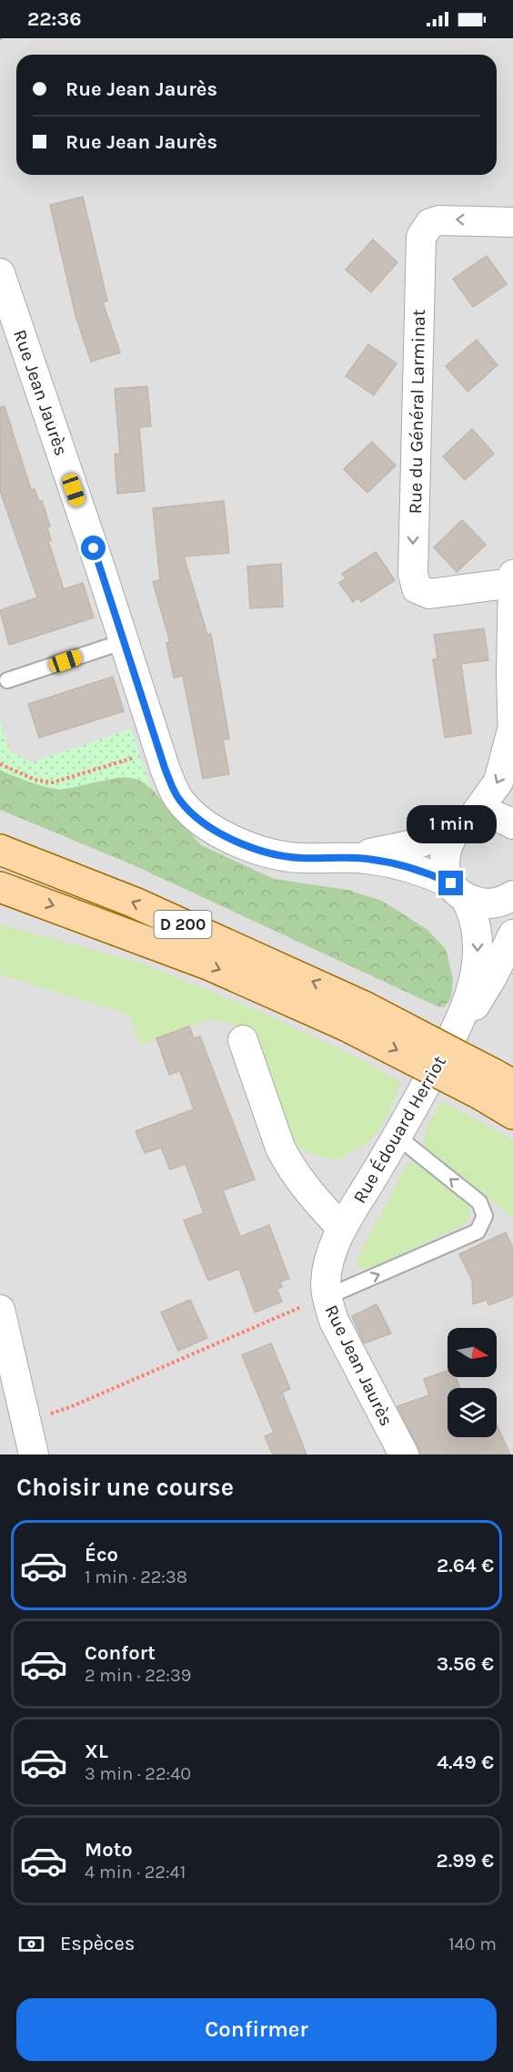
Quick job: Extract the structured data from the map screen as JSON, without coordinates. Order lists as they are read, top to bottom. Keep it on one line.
{"streets":{"main road":["D 200"],"street":["Rue Jean Jaurès","Rue du Général Larminat","Rue Édouard Herriot"]},"crossings":[["Rue Jean Jaurès","Rue Édouard Herriot"]],"north":"right","page":{"status":"22:36","banner":["Rue Jean Jaurès","Rue Jean Jaurès"],"bubble":"1 min","heading":"Choisir une course","list":[{"name":"Éco","note":"1 min · 22:38","value":"2.64 €"},{"name":"Confort","note":"2 min · 22:39","value":"3.56 €"},{"name":"XL","note":"3 min · 22:40","value":"4.49 €"},{"name":"Moto","note":"4 min · 22:41","value":"2.99 €"}],"pay":["Espèces","140 m"],"buttons":"Confirmer"}}
